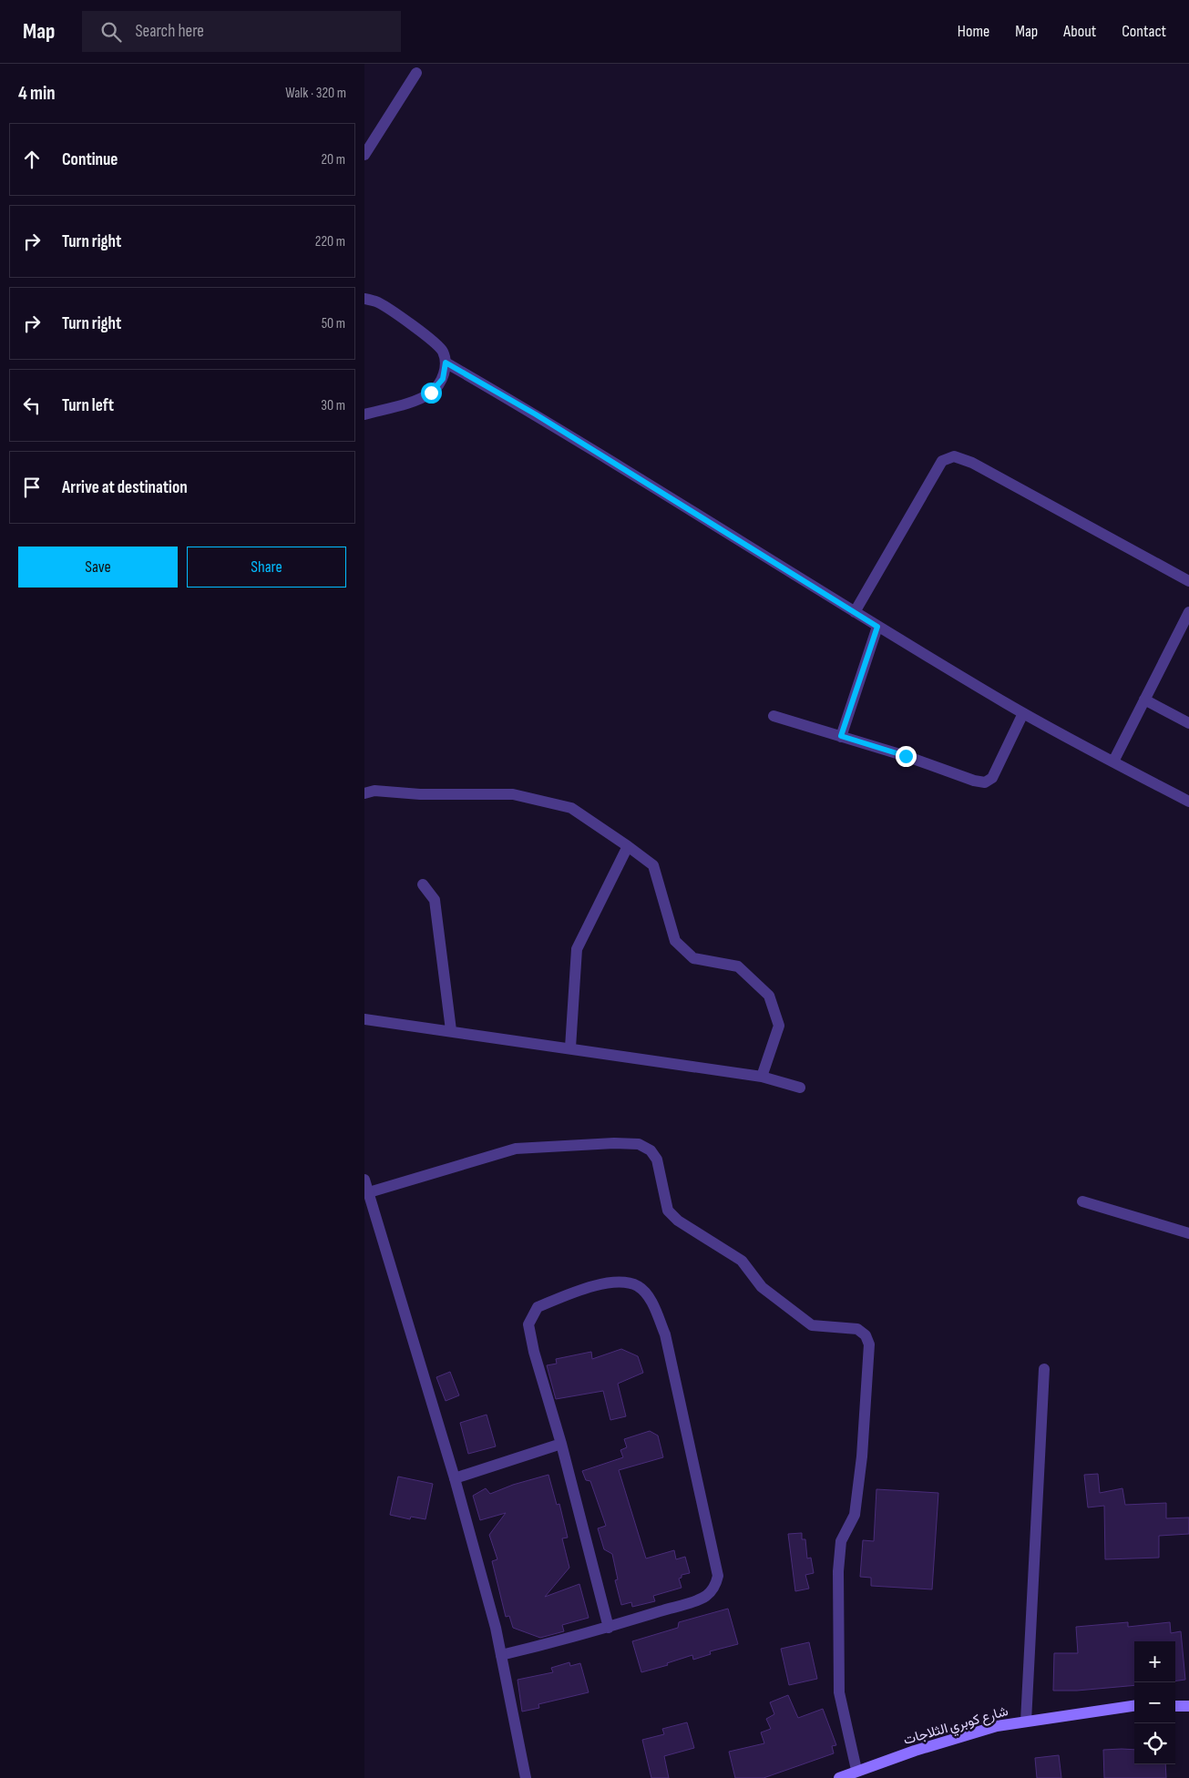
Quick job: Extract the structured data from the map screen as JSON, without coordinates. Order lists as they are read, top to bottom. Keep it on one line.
{"streets":{"main road":["شارع كوبري الثلاجات"]},"page":{"header":"Map","search":"Search here","nav":["Home","Map","About","Contact"],"heading":["4 min","Walk · 320 m"],"list":[["Continue","20 m"],["Turn right","220 m"],["Turn right","50 m"],["Turn left","30 m"],"Arrive at destination"],"buttons":["Save","Share"],"map_buttons":["+","−"]}}
